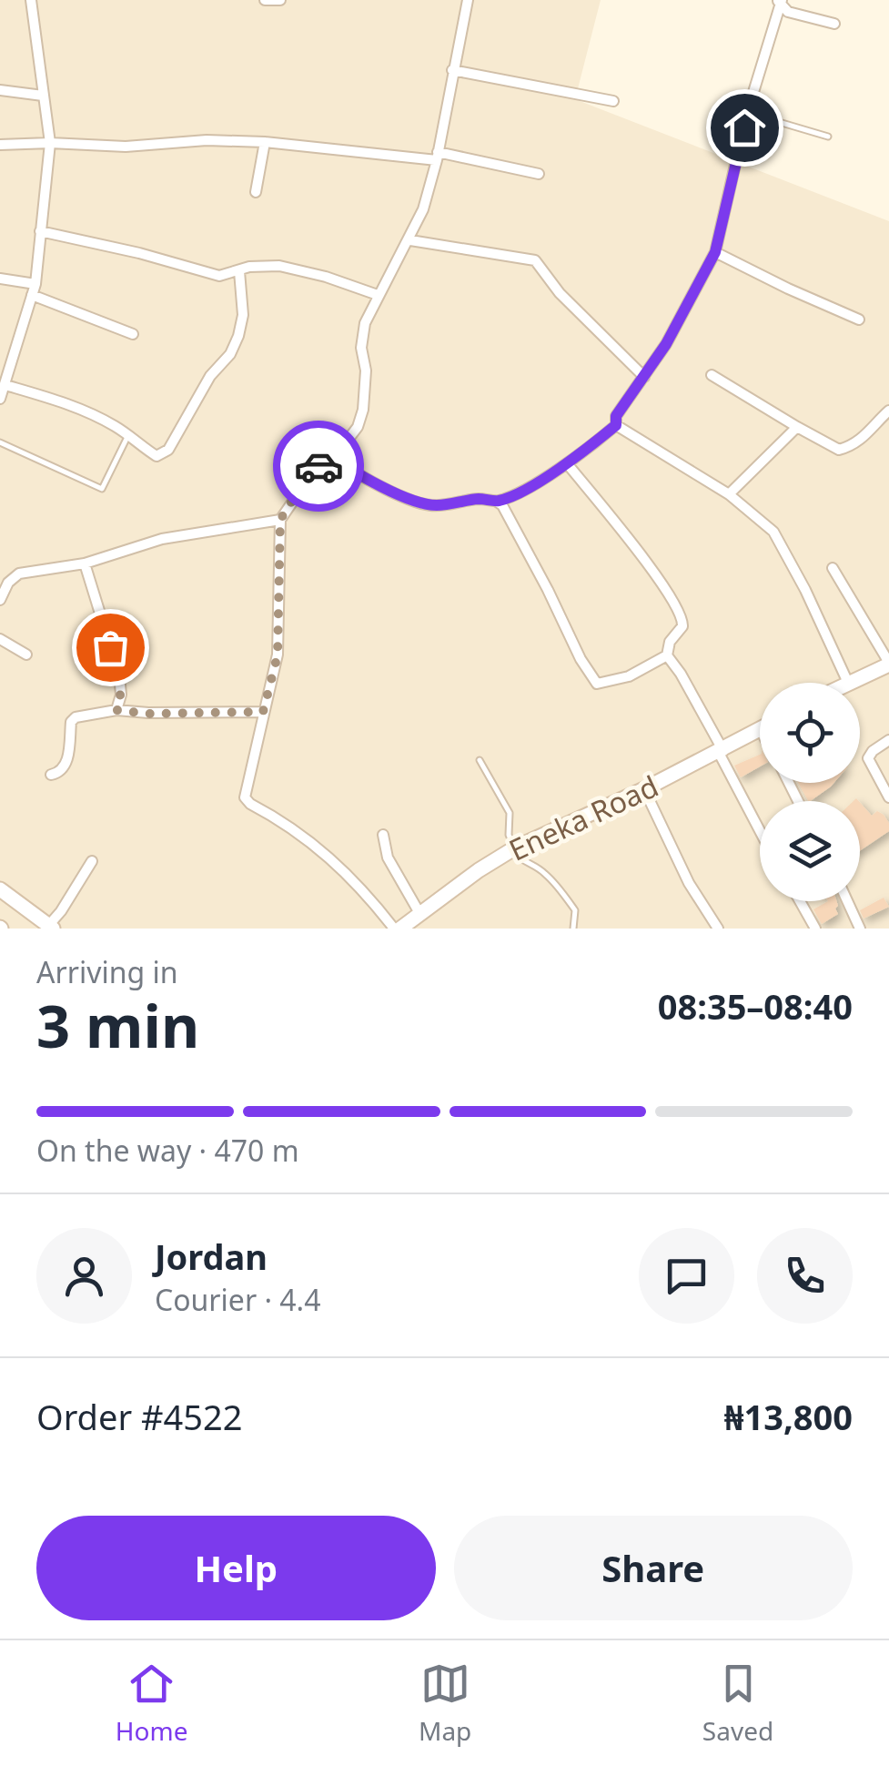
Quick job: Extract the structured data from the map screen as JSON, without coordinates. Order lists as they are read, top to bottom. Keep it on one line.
{"streets":{"main road":["Eneka Road"]},"page":{"heading":["3 min","Arriving in","08:35–08:40"],"panel":["Jordan","Courier · 4.4","Order #4522","₦13,800"],"bar":"On the way · 470 m","buttons":["Help","Share"],"tabs":["Home","Map","Saved"]}}
